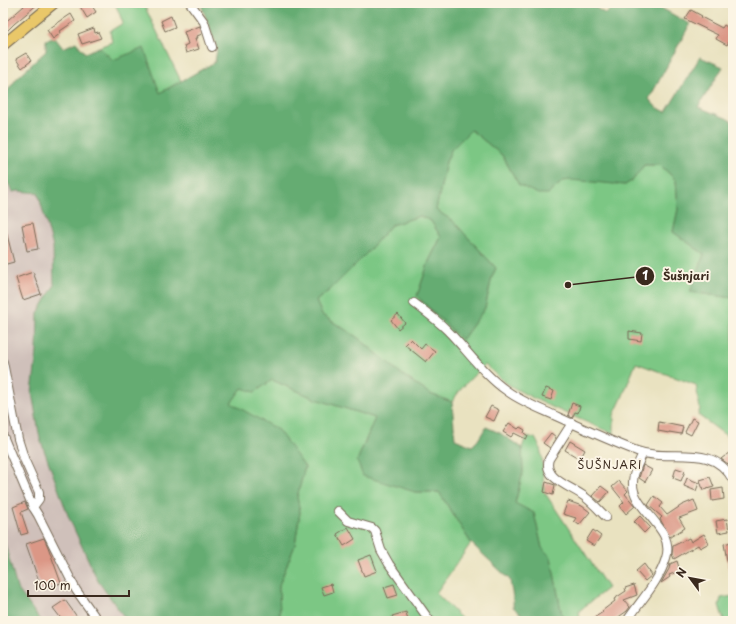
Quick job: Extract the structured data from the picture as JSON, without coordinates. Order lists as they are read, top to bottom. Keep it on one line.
{"districts":["ŠUŠNJARI"],"places":["Šušnjari"],"scale_bar":"100 m","north":"top left"}
